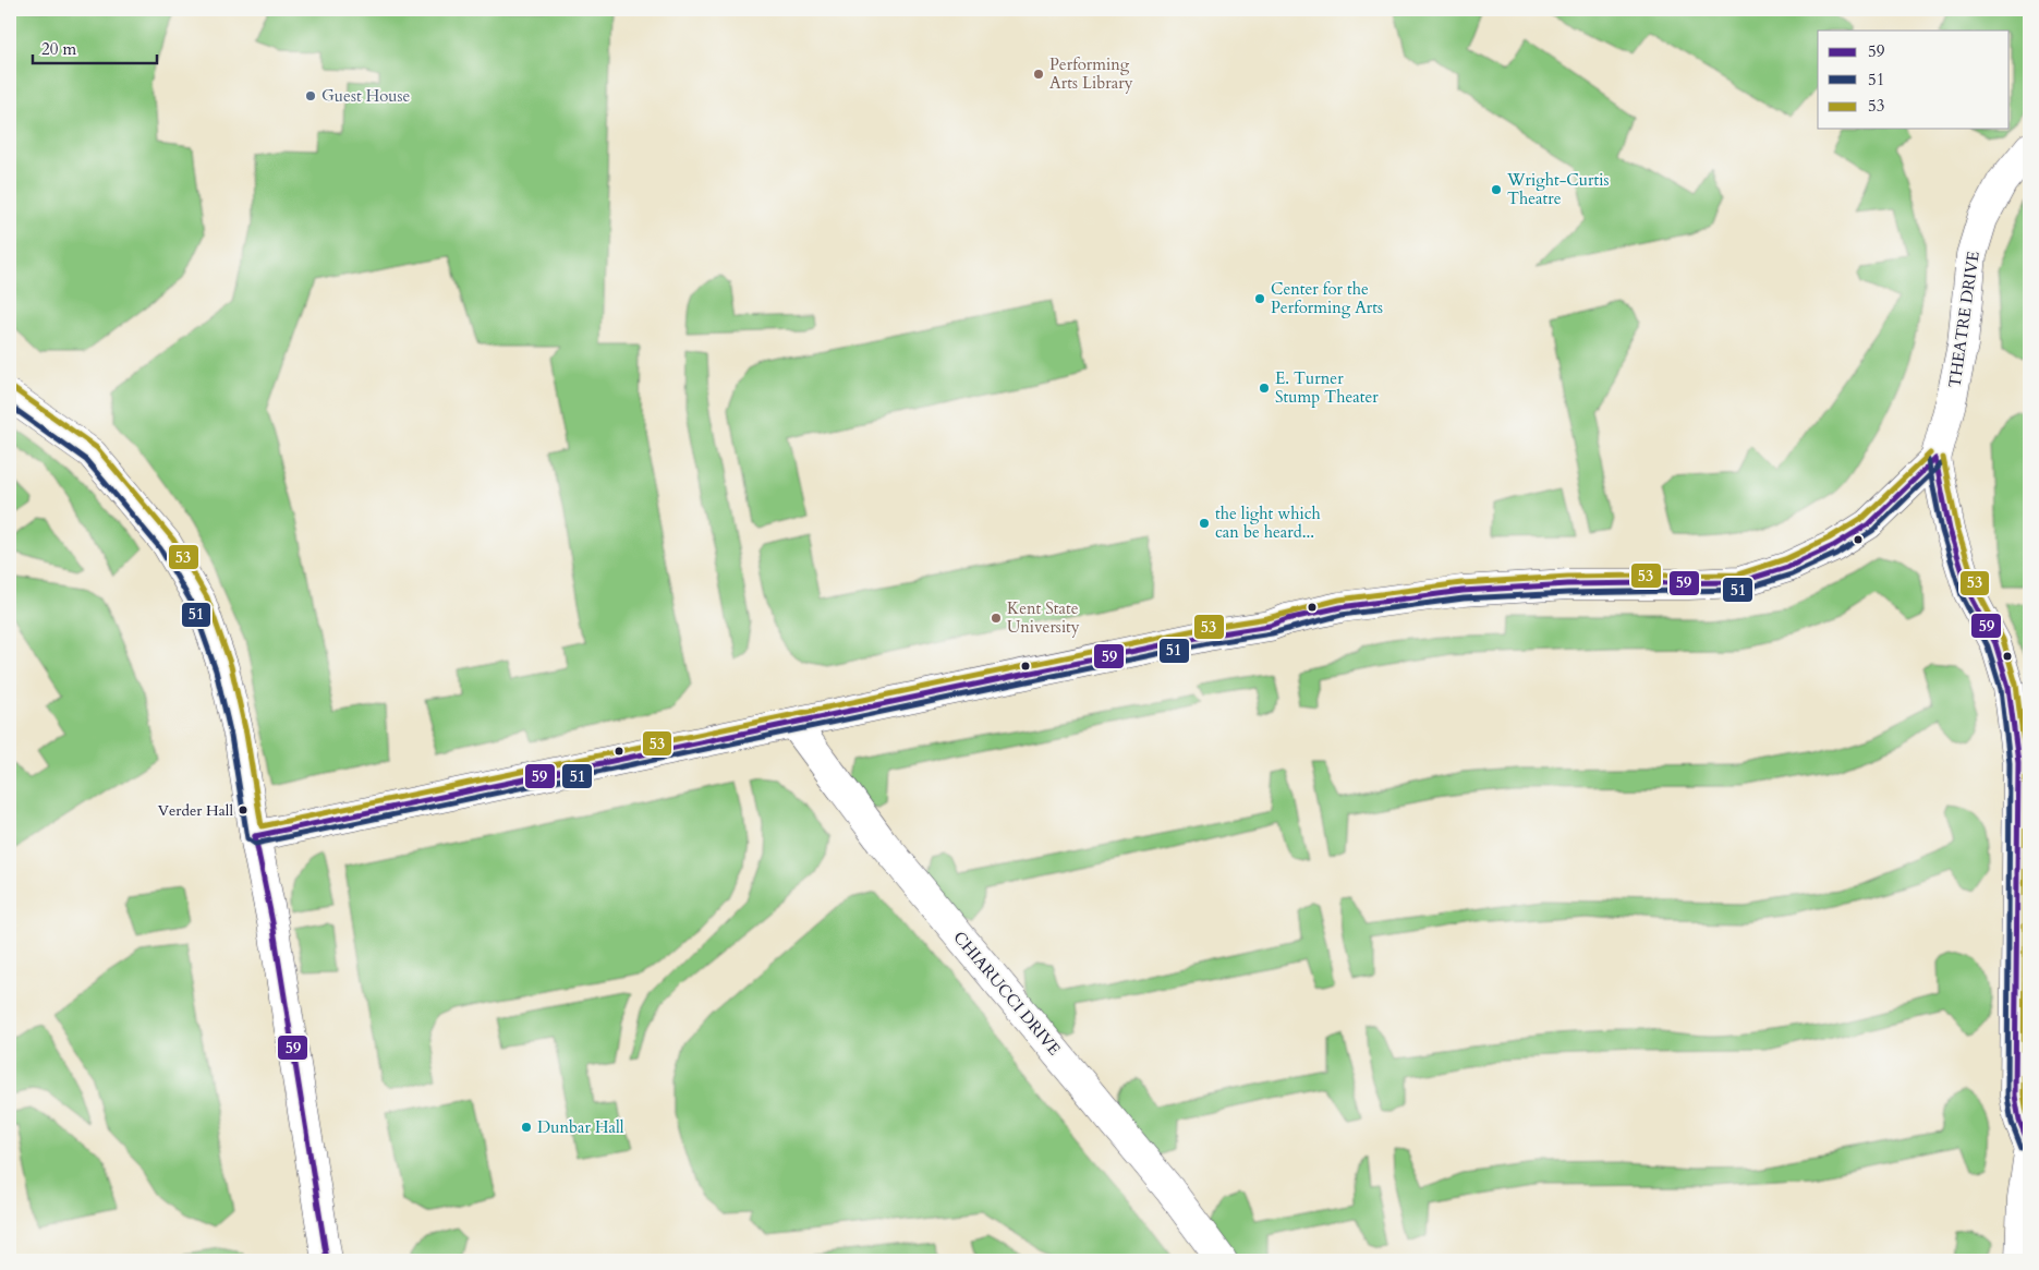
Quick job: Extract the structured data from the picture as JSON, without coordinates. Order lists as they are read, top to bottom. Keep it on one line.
{"streets":{"street":["THEATRE DRIVE","CHIARUCCI DRIVE"]},"places":["Performing Arts Library","Guest House","Wright-Curtis Theatre","Center for the Performing Arts","E. Turner Stump Theater","the light which can be heard...","Kent State University","Verder Hall","Dunbar Hall"],"lines":["transit line 53","transit line 51","transit line 59"],"legend":["59","51","53"],"scale_bar":"20 m"}
